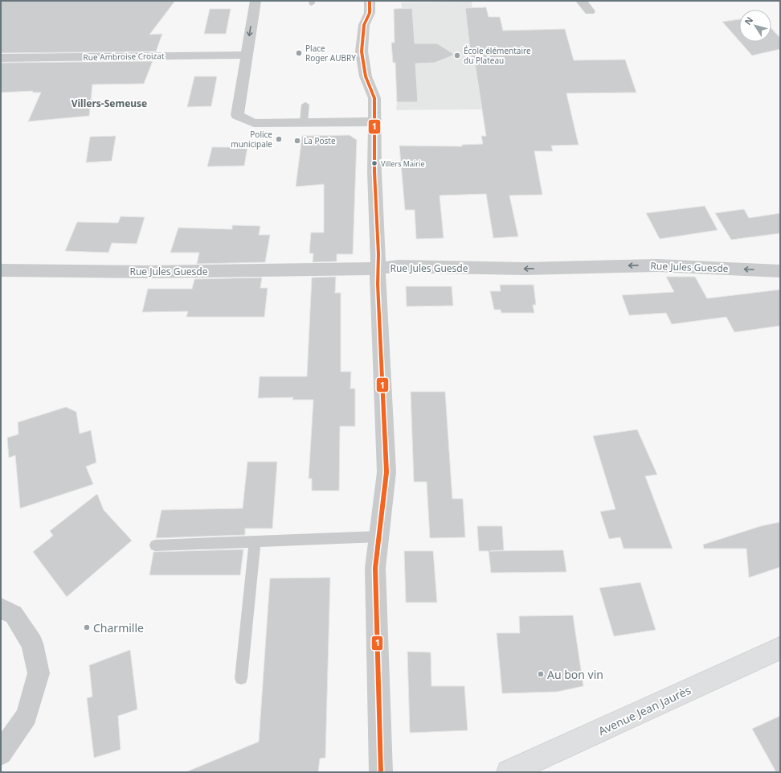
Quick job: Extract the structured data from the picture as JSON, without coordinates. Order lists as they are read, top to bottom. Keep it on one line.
{"streets":{"main road":["Avenue Jean Jaurès"],"street":["Rue Ambroise Croizat","Rue Jules Guesde"]},"one_way":["Rue Jules Guesde"],"districts":["Villers-Semeuse"],"places":["Place Roger AUBRY","École élémentaire du Plateau","Police municipale","La Poste","Villers Mairie","Charmille","Au bon vin"],"lines":["transit line 1"],"north":"top left"}
